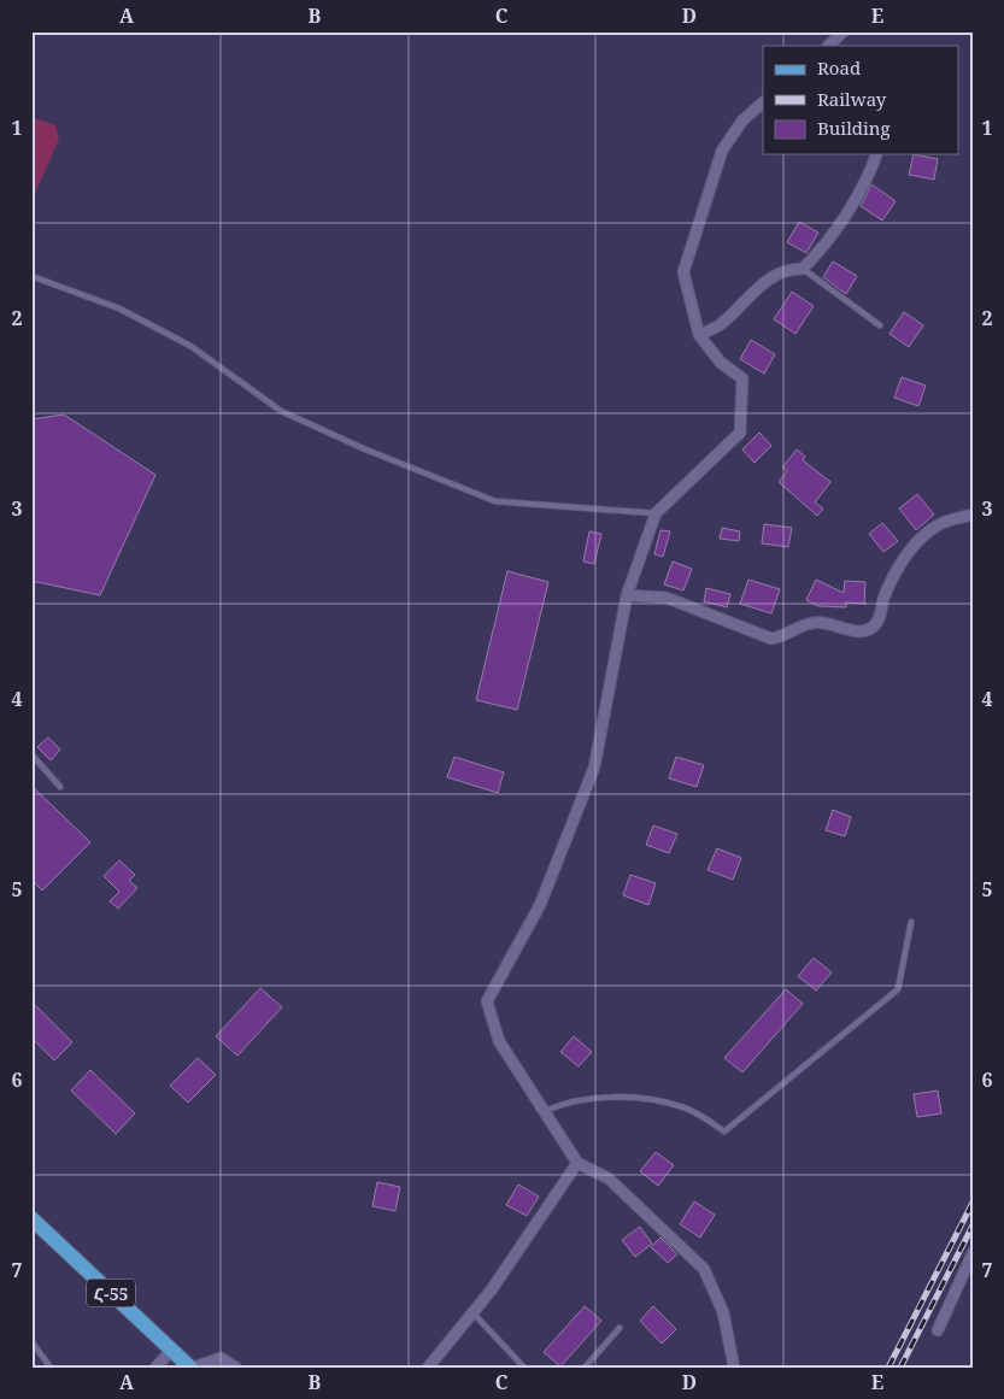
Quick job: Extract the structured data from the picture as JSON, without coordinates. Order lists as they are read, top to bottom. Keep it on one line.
{"streets":{"main road":["Հ-55"]},"legend":["Road","Railway","Building"],"grid":{"columns":["A","B","C","D","E"],"rows":["1","2","3","4","5","6","7"]}}
